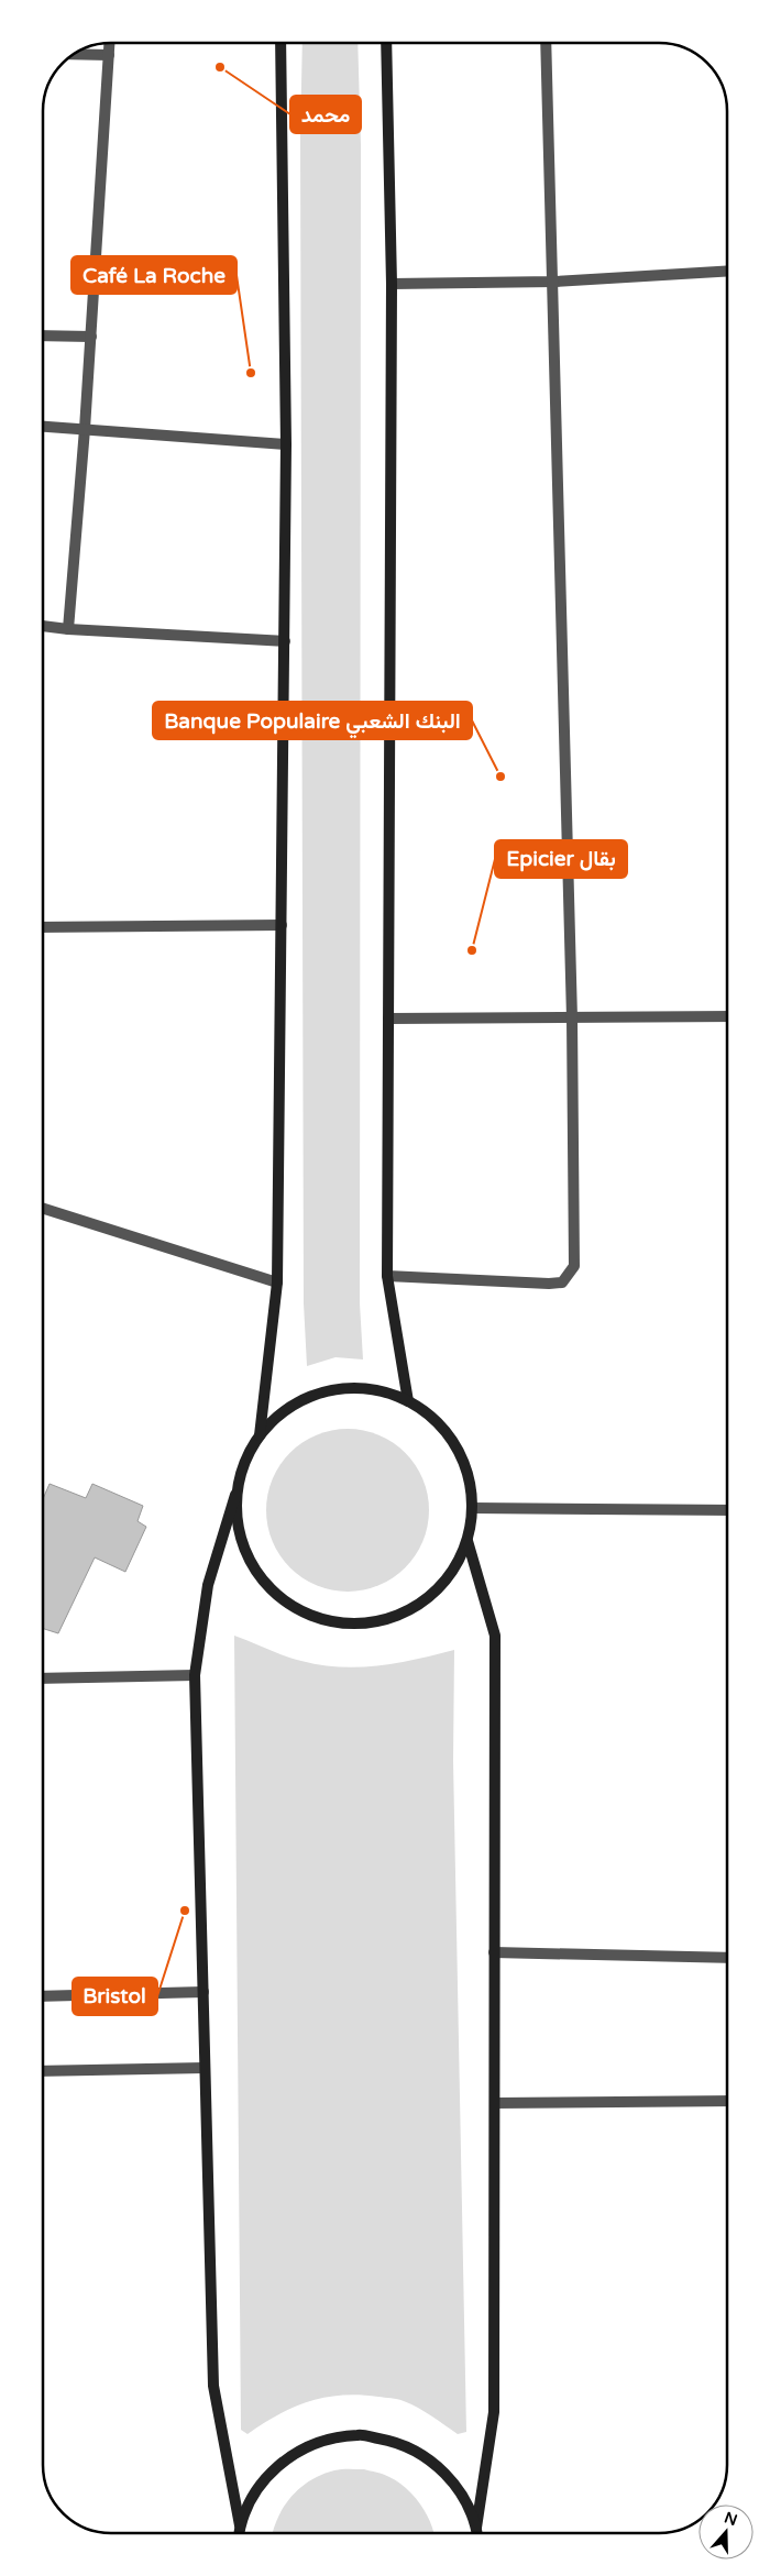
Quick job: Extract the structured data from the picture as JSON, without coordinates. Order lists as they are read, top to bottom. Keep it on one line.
{"places":["محمد","Café La Roche","Banque Populaire البنك الشعبي","Epicier بقال","Bristol"],"north":"top"}
